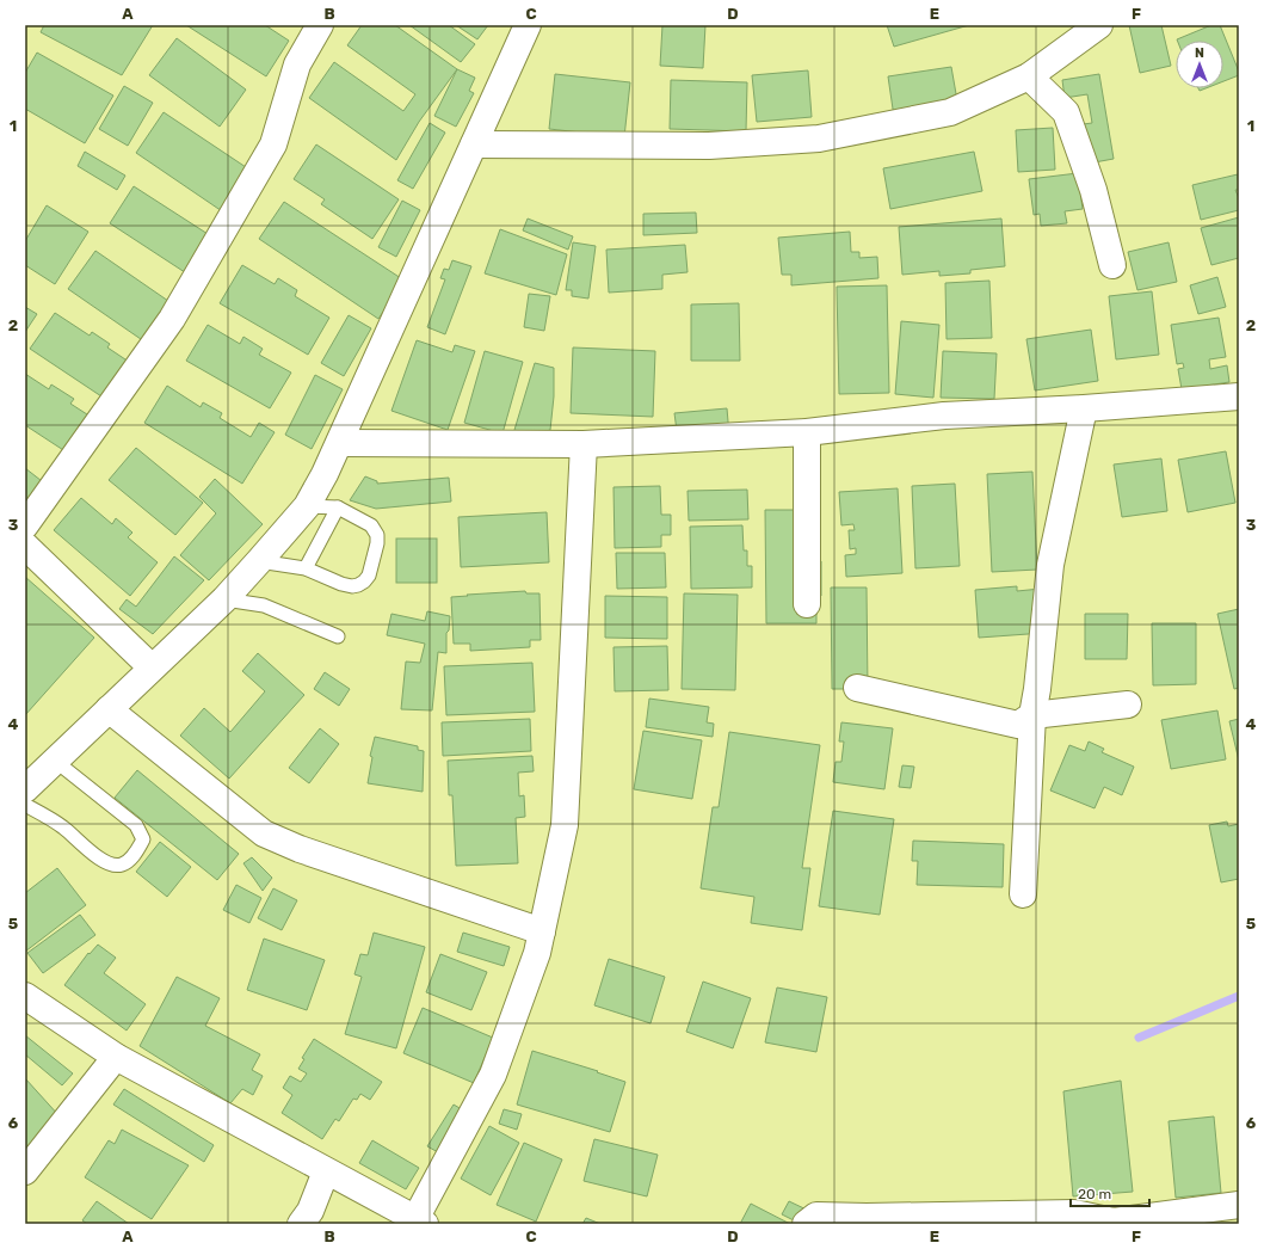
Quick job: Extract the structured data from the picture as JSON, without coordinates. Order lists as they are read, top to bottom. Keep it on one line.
{"scale_bar":"20 m","north":"top","grid":{"columns":["A","B","C","D","E","F"],"rows":["1","2","3","4","5","6"]}}
